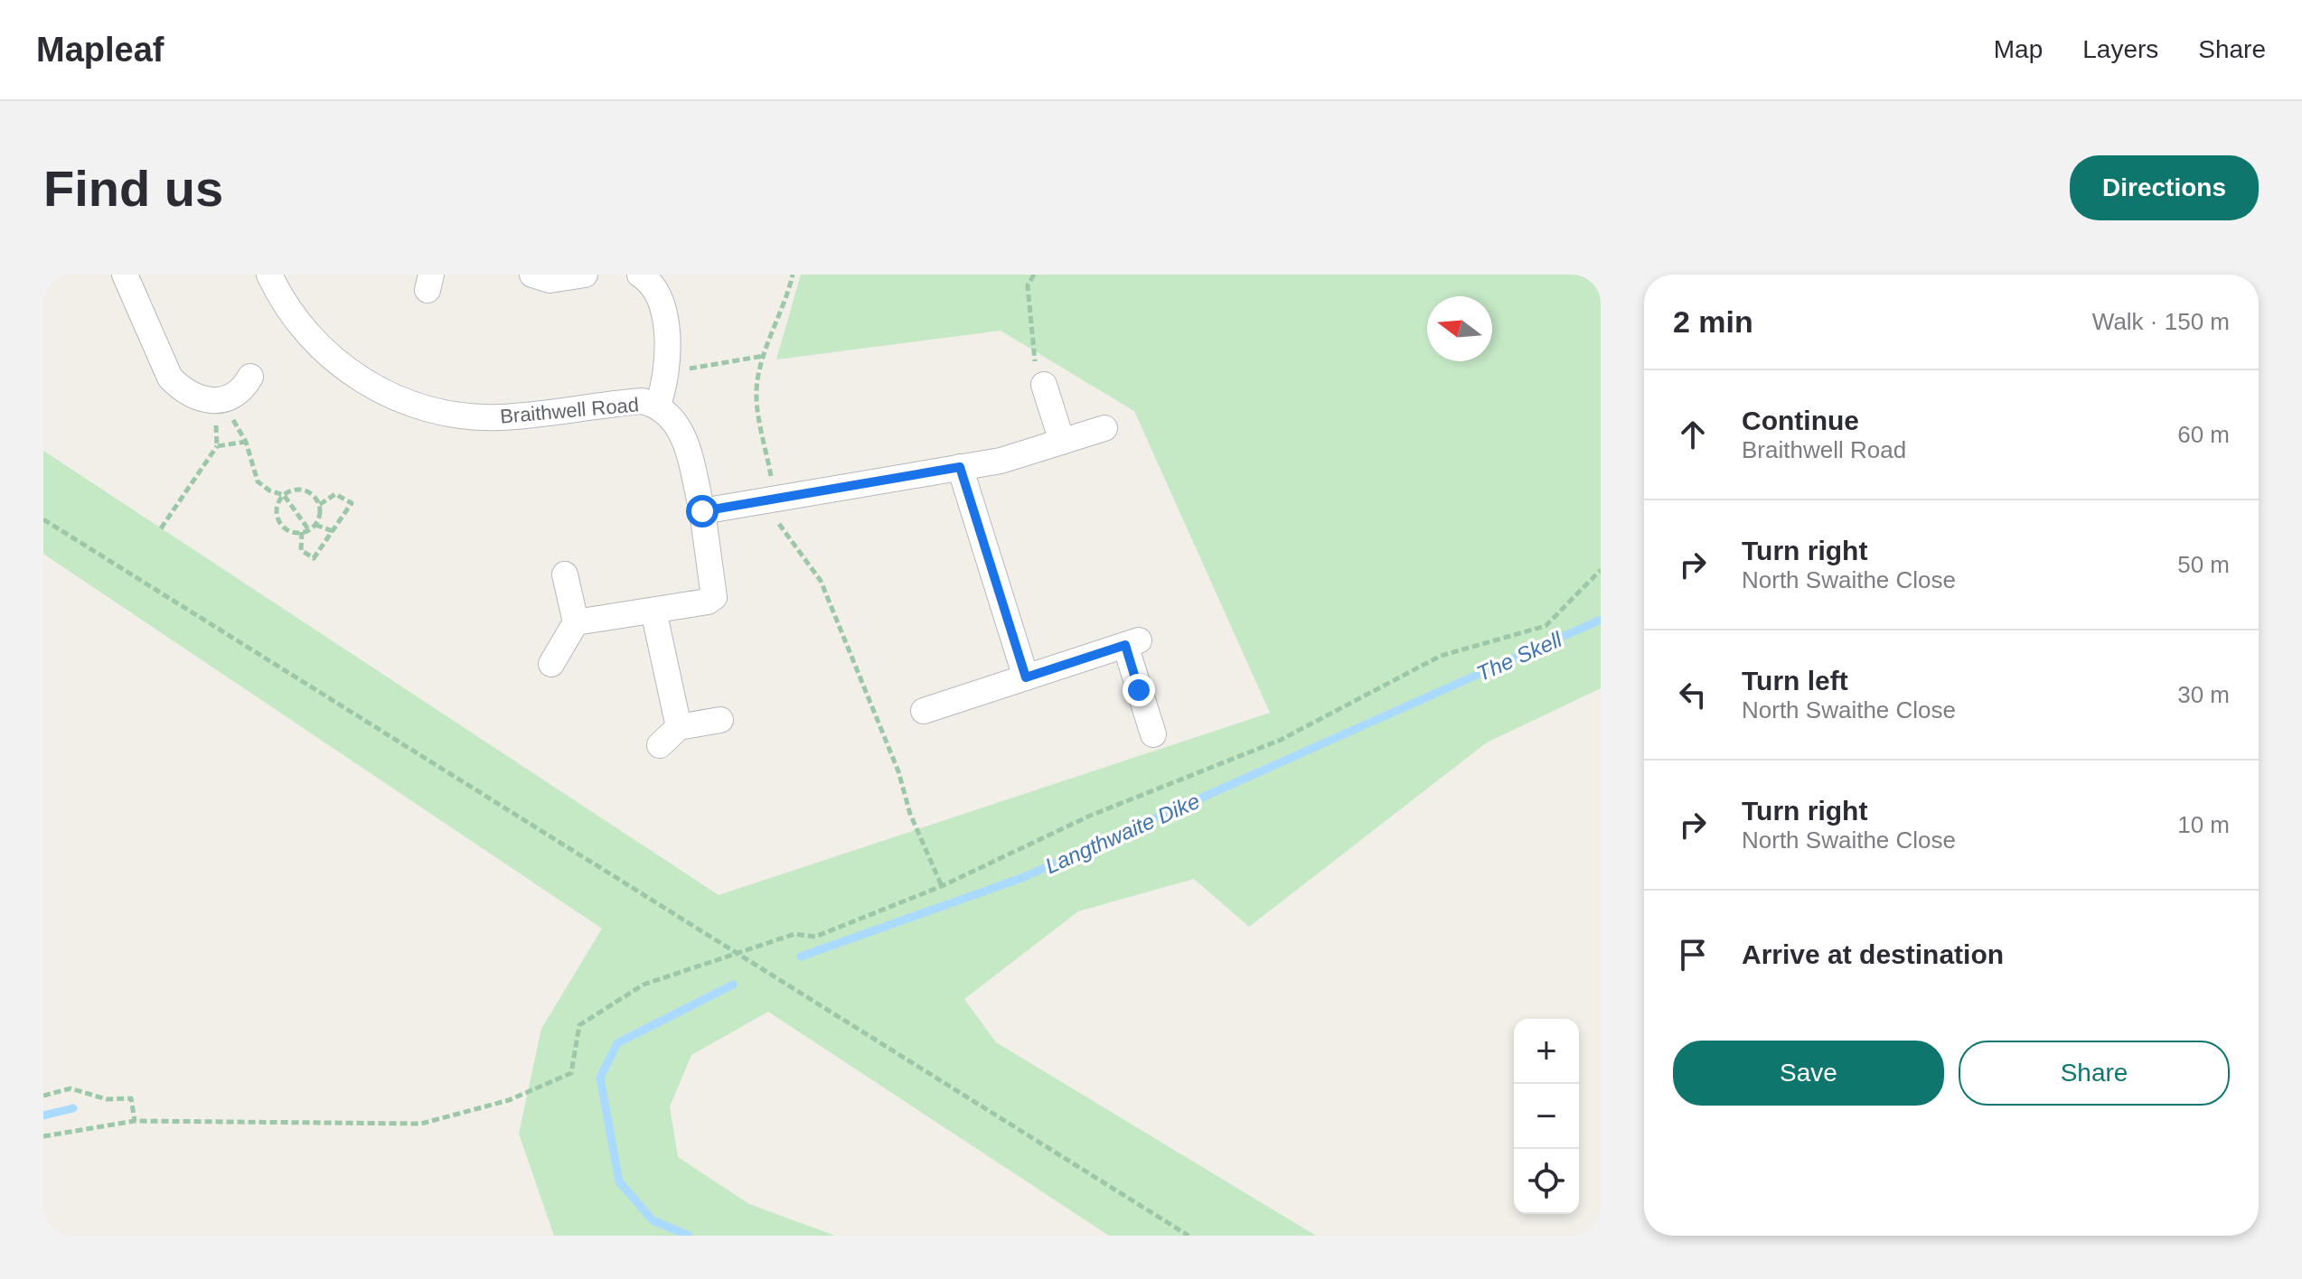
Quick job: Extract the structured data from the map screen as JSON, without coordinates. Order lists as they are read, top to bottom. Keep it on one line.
{"streets":{"street":["Braithwell Road"]},"water":["The Skell","Langthwaite Dike"],"north":"left","page":{"header":"Mapleaf","nav":["Map","Layers","Share"],"buttons":["Directions",["Save","Share"]],"title":"Find us","heading":["2 min","Walk · 150 m"],"list":[["Continue","Braithwell Road","60 m"],["Turn right","North Swaithe Close","50 m"],["Turn left","North Swaithe Close","30 m"],["Turn right","North Swaithe Close","10 m"],"Arrive at destination"],"map_buttons":["+","−"]}}
